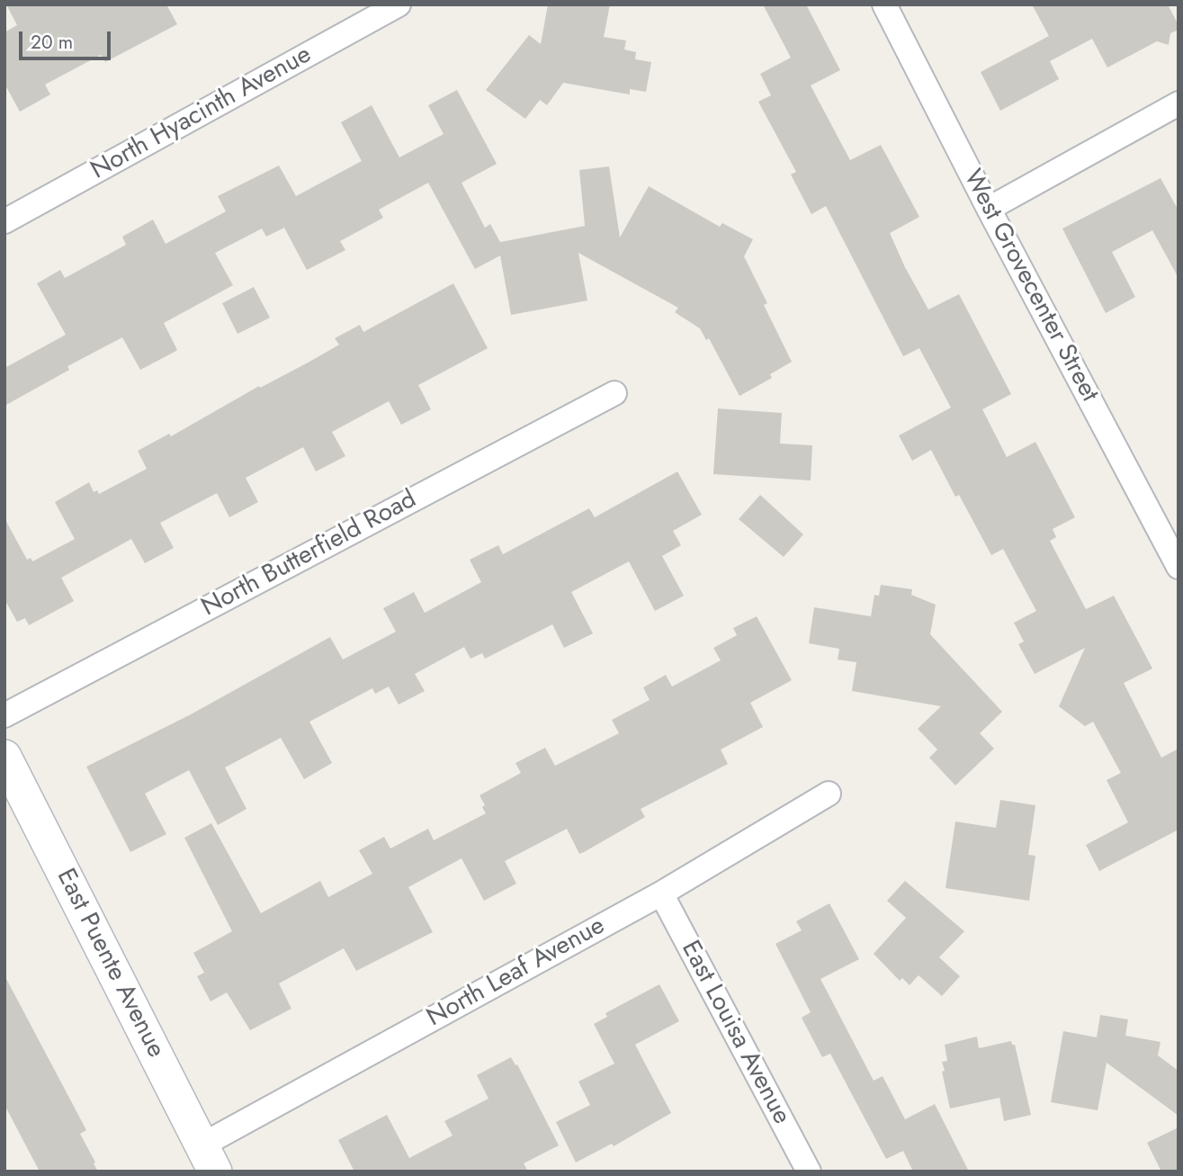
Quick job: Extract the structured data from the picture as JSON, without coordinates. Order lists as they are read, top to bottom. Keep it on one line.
{"streets":{"main road":["East Puente Avenue"],"street":["North Hyacinth Avenue","West Grovecenter Street","North Butterfield Road","North Leaf Avenue","East Louisa Avenue"]},"crossings":[["East Puente Avenue","North Leaf Avenue"],["North Leaf Avenue","East Louisa Avenue"]],"scale_bar":"20 m"}
